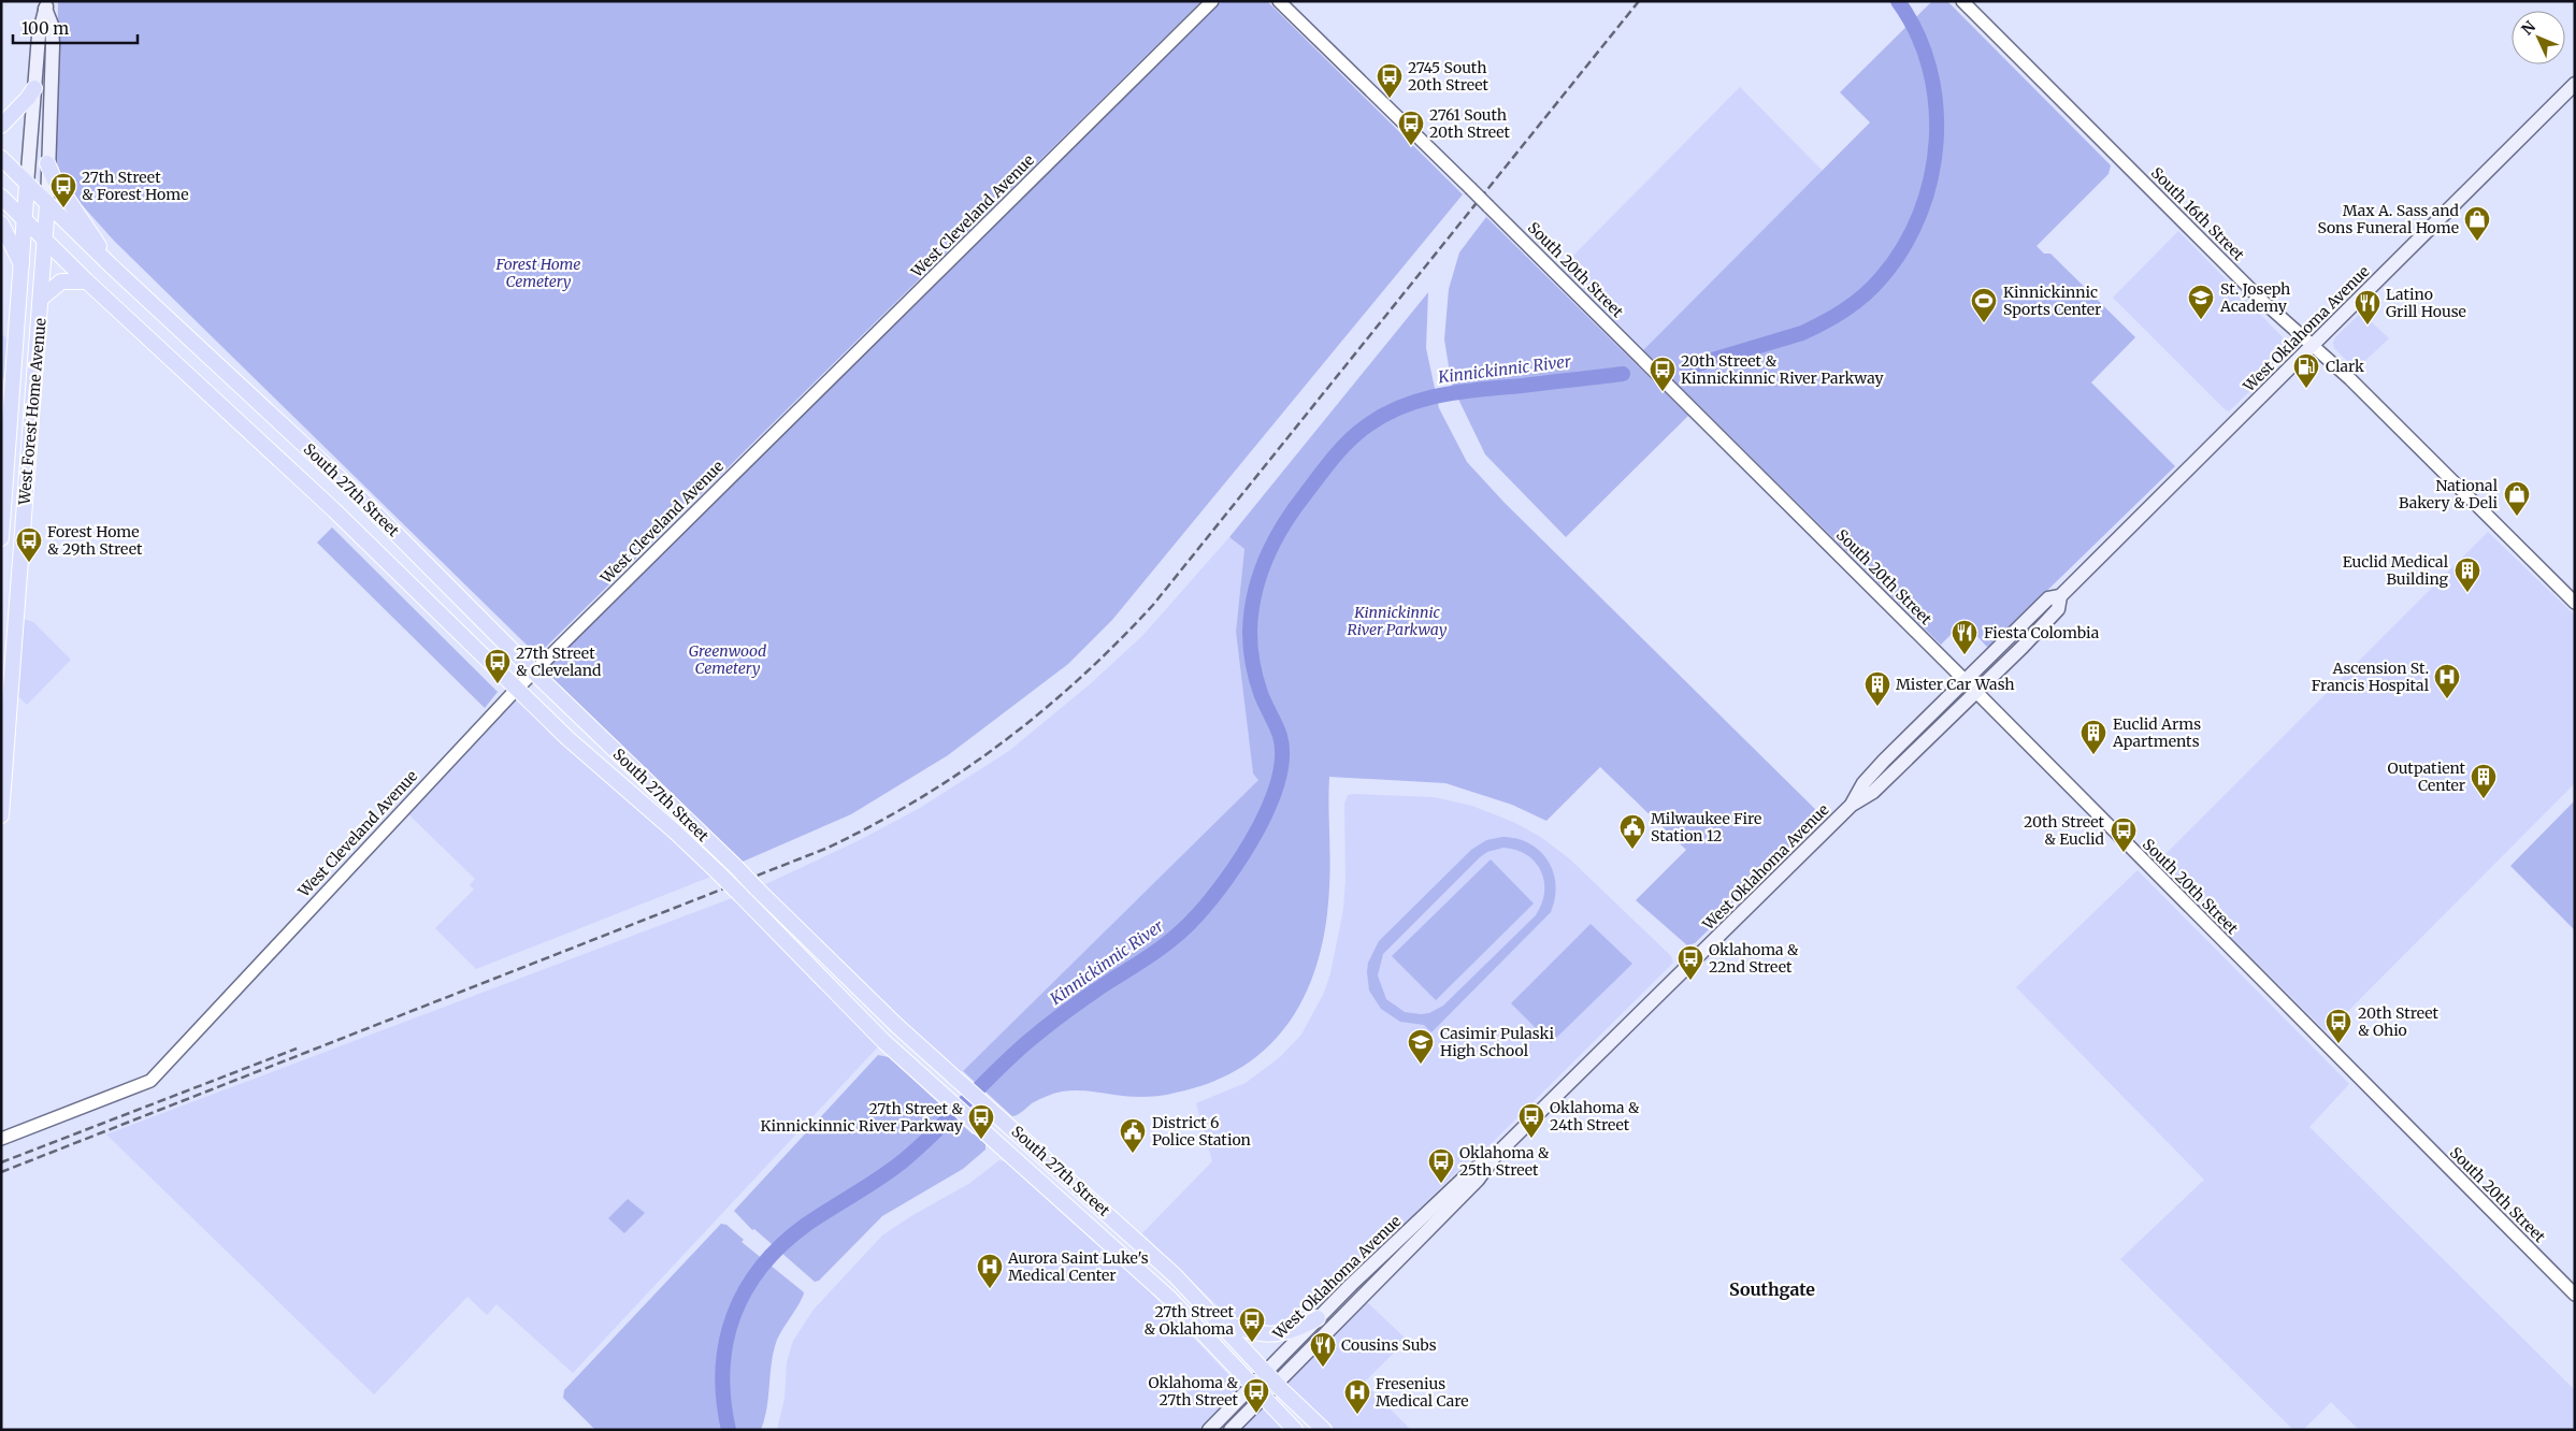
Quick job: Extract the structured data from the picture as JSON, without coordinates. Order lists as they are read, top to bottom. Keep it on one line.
{"streets":{"main road":["West Oklahoma Avenue","West Forest Home Avenue","South 27th Street"],"street":["South 16th Street","West Cleveland Avenue","South 20th Street"]},"crossings":[["South 16th Street","West Oklahoma Avenue"],["West Cleveland Avenue","South 27th Street"],["South 20th Street","West Oklahoma Avenue"],["West Oklahoma Avenue","South 27th Street"],["West Forest Home Avenue","South 27th Street"]],"districts":["Southgate"],"water":["Kinnickinnic River"],"parks":["Forest Home Cemetery","Kinnickinnic River Parkway","Greenwood Cemetery"],"places":{"bus stop":["2745 South 20th Street","2761 South 20th Street","27th Street & Forest Home","20th Street & Kinnickinnic River Parkway","Forest Home & 29th Street","27th Street & Cleveland","20th Street & Euclid","Oklahoma & 22nd Street","20th Street & Ohio","Oklahoma & 24th Street","27th Street & Kinnickinnic River Parkway","Oklahoma & 25th Street","27th Street & Oklahoma","Oklahoma & 27th Street"],"shop":["Max A. Sass and Sons Funeral Home","National Bakery & Deli"],"school or university":["St. Joseph Academy","Casimir Pulaski High School"],"sports":["Kinnickinnic Sports Center"],"restaurant":["Latino Grill House","Fiesta Colombia","Cousins Subs"],"fuel station":["Clark"],"building":["Euclid Medical Building","Mister Car Wash","Euclid Arms Apartments","Outpatient Center"],"hospital":["Ascension St. Francis Hospital","Aurora Saint Luke's Medical Center","Fresenius Medical Care"],"public building":["Milwaukee Fire Station 12","District 6 Police Station"]},"scale_bar":"100 m","north":"top left"}
